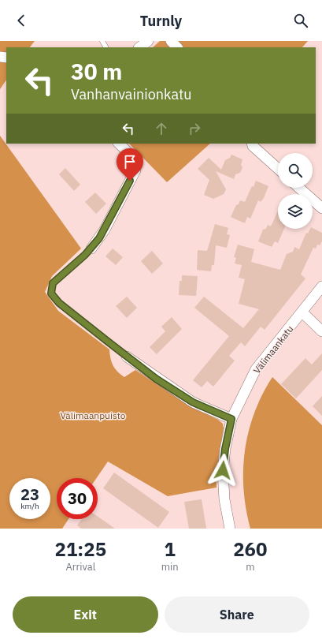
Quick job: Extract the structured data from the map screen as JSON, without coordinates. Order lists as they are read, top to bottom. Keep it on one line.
{"streets":{"street":["Välimaankatu"]},"parks":["Välimaanpuisto"],"page":{"header":"Turnly","turn":["30 m","Vanhanvainionkatu"],"speed":"23 km/h","limit":"30","eta":["21:25","Arrival","1","min","260","m"],"buttons":["Exit","Share"]}}
